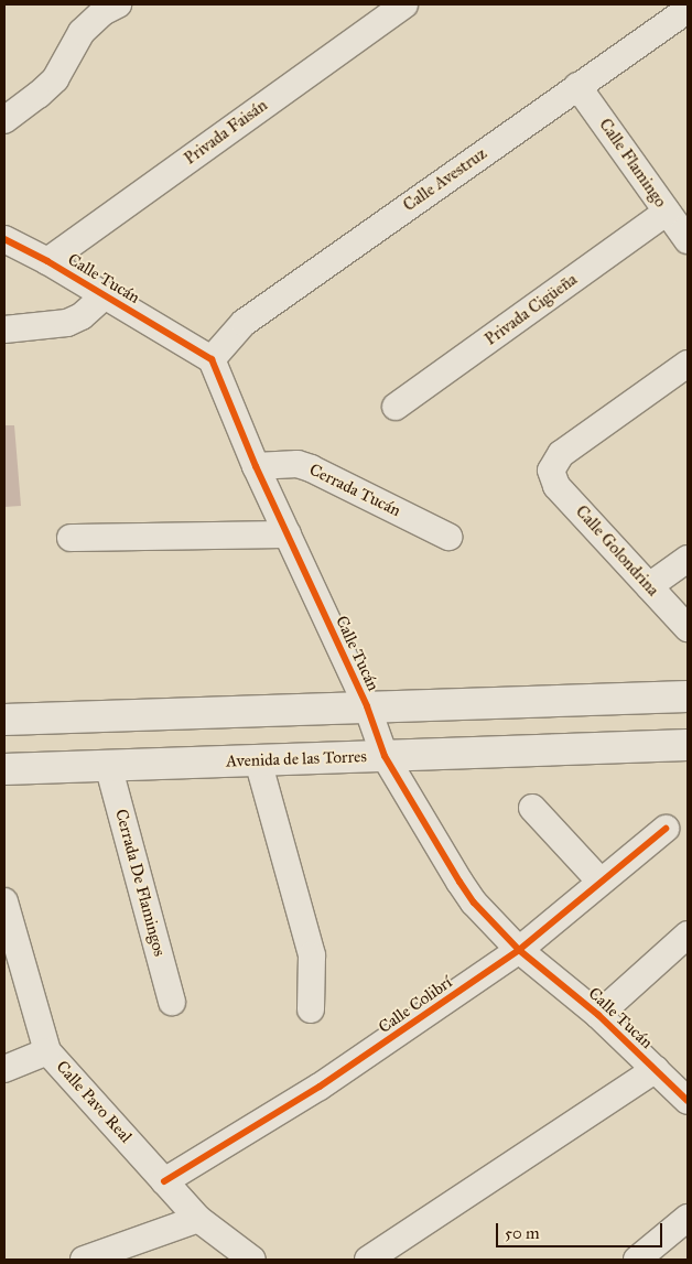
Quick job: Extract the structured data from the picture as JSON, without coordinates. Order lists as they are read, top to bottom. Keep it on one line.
{"streets":{"main road":["Avenida de las Torres"],"street":["Privada Faisán","Calle Flamingo","Calle Avestruz","Calle Tucán","Privada Cigüeña","Cerrada Tucán","Calle Golondrina","Cerrada De Flamingos","Calle Colibrí","Calle Pavo Real"]},"crossings":[["Privada Faisán","Calle Tucán"],["Calle Flamingo","Calle Avestruz"],["Calle Flamingo","Privada Cigüeña"],["Calle Avestruz","Calle Tucán"],["Calle Tucán","Cerrada Tucán"],["Calle Tucán","Avenida de las Torres"],["Calle Tucán","Calle Colibrí"],["Avenida de las Torres","Cerrada De Flamingos"],["Calle Colibrí","Calle Pavo Real"]],"scale_bar":"50 m"}
